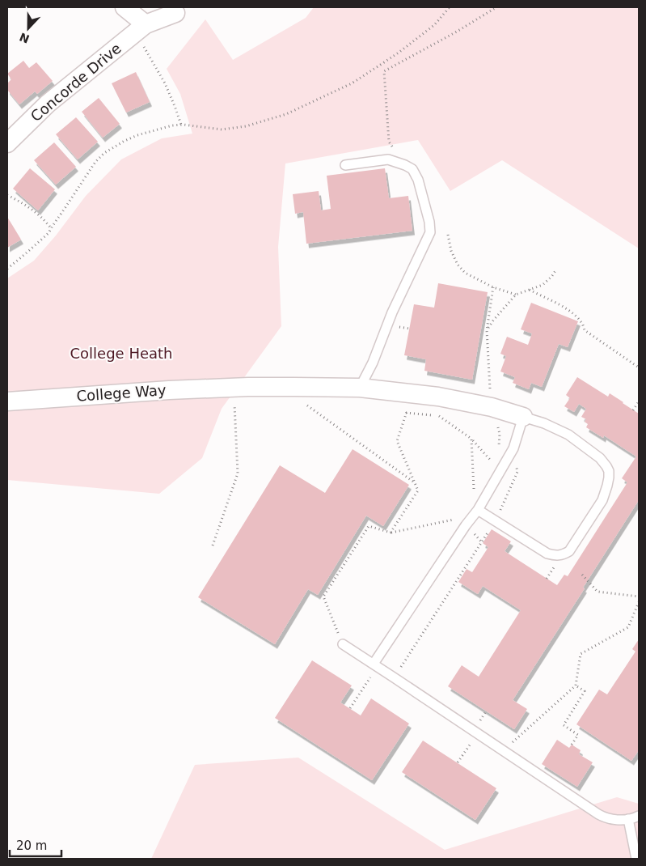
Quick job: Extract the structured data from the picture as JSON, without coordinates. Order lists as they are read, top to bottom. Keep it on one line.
{"streets":{"street":["Concorde Drive","College Way"]},"parks":["College Heath"],"scale_bar":"20 m","north":"bottom"}
